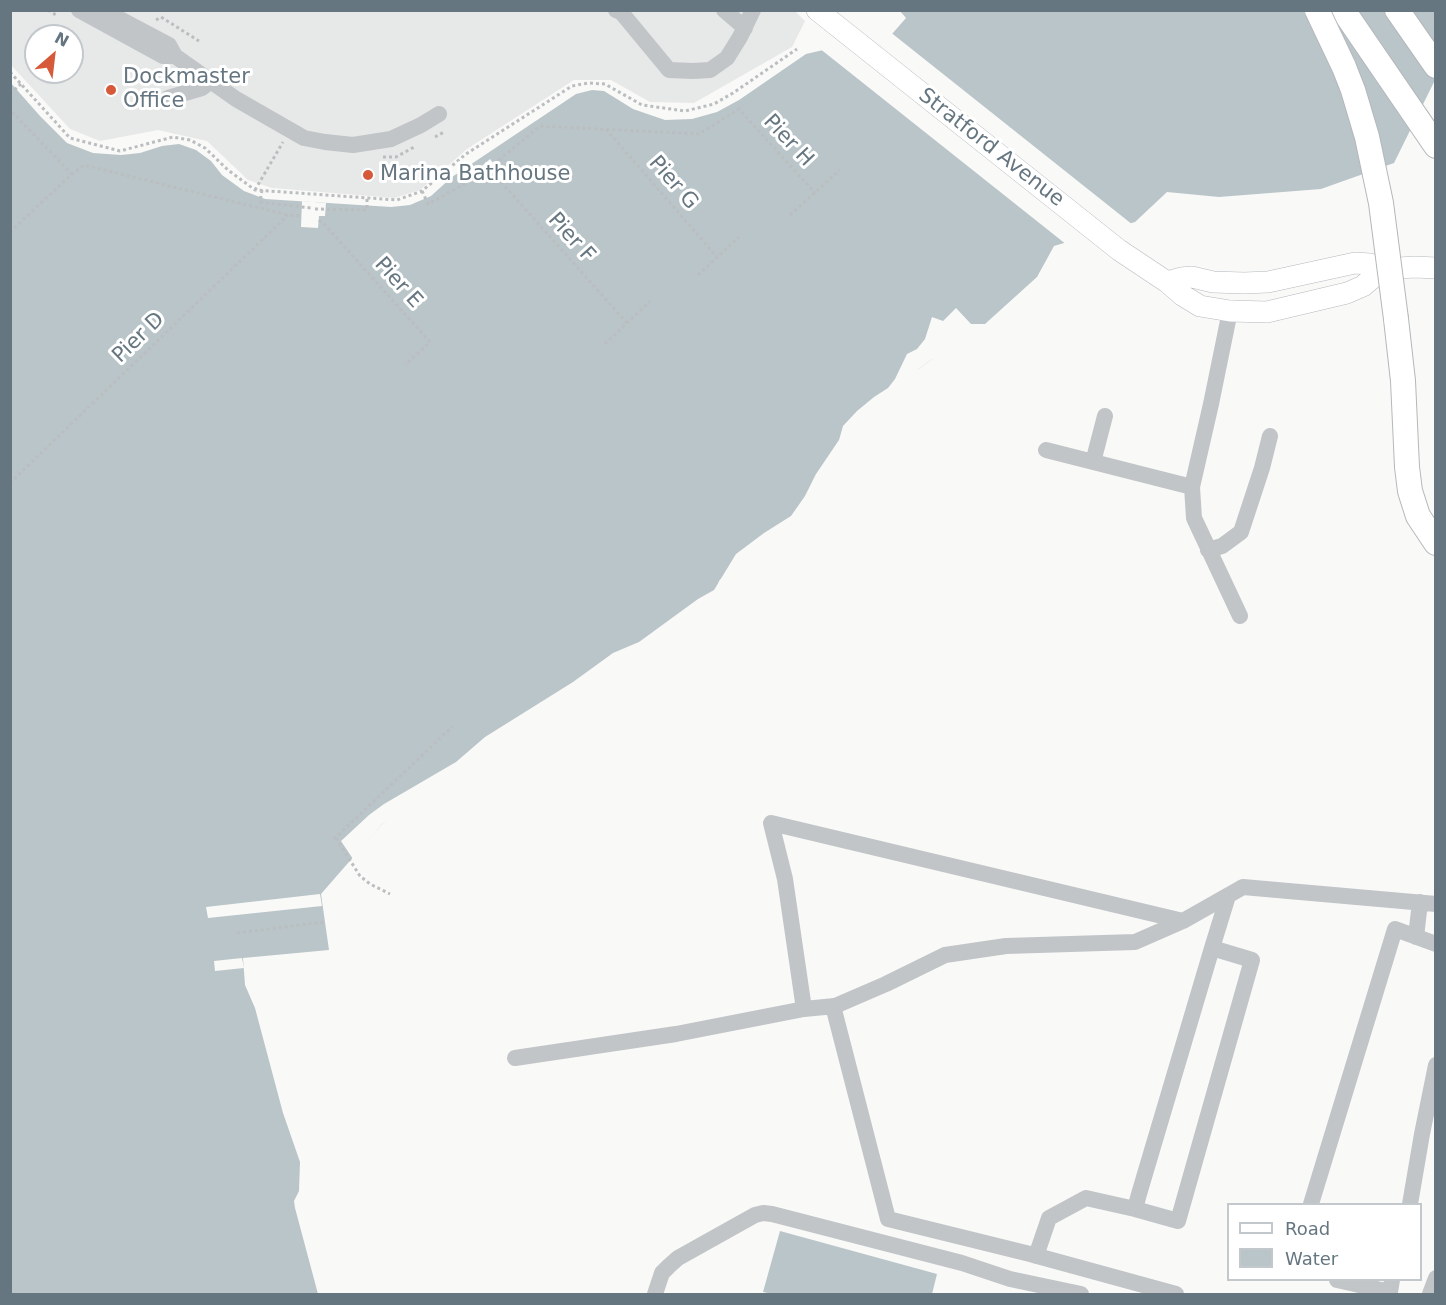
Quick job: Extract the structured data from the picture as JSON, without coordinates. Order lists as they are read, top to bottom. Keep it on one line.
{"streets":{"main road":["Stratford Avenue"],"path":["Pier H","Pier G","Pier F","Pier E","Pier D"]},"crossings":[["Pier H","Pier G"]],"places":["Dockmaster Office","Marina Bathhouse"],"legend":["Road","Water"],"north":"top right"}
